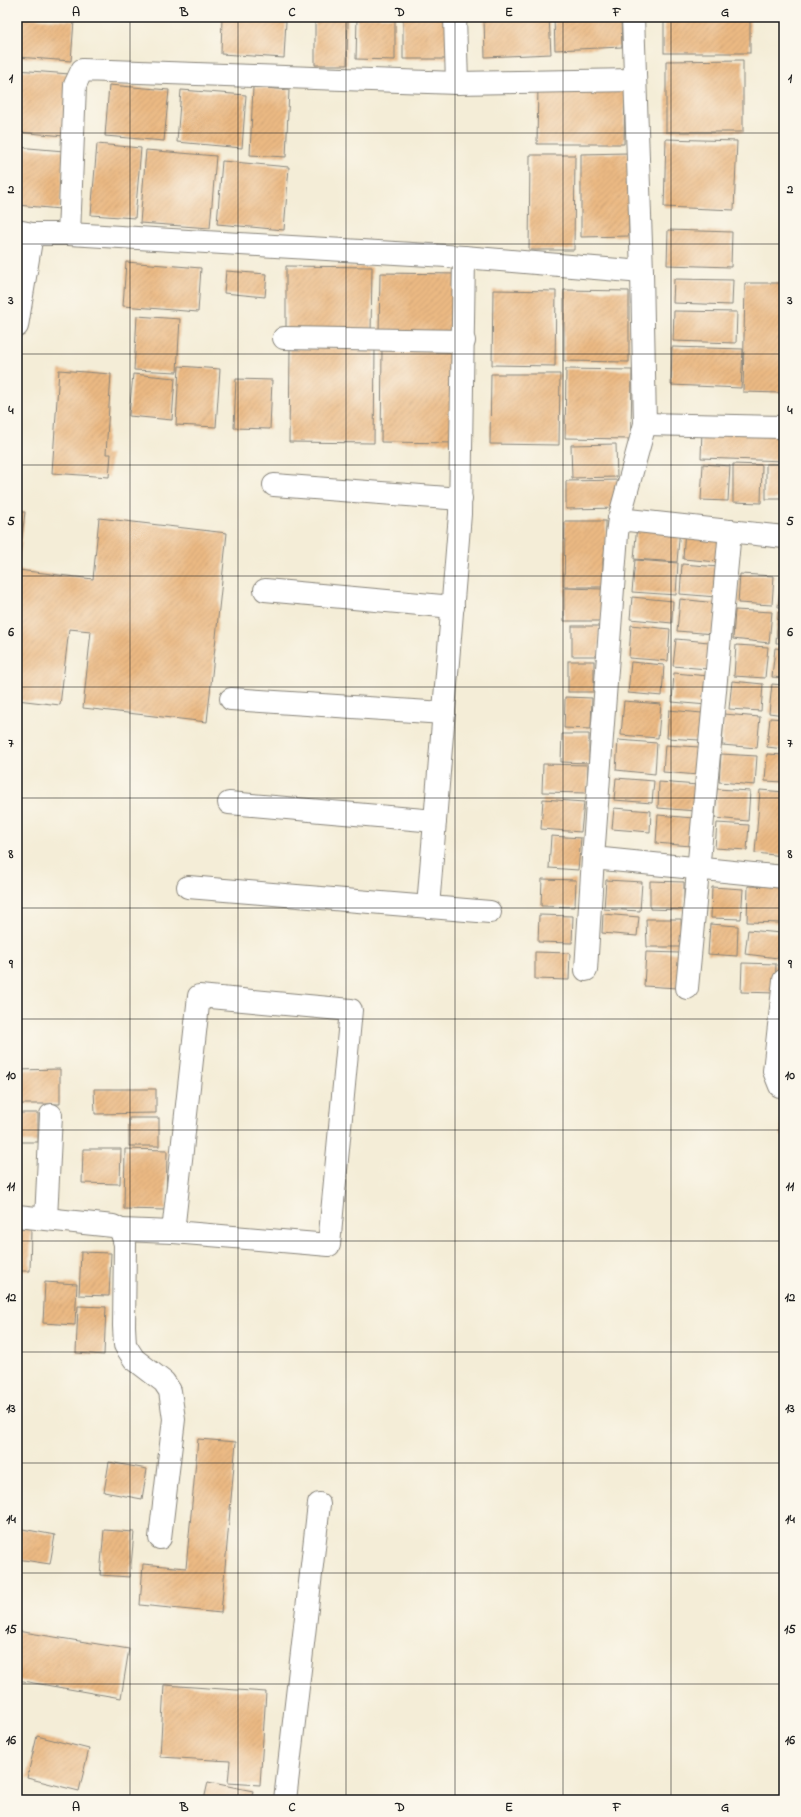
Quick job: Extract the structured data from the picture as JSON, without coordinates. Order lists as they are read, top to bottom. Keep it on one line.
{"grid":{"columns":["A","B","C","D","E","F","G"],"rows":["1","2","3","4","5","6","7","8","9","10","11","12","13","14","15","16"]}}
